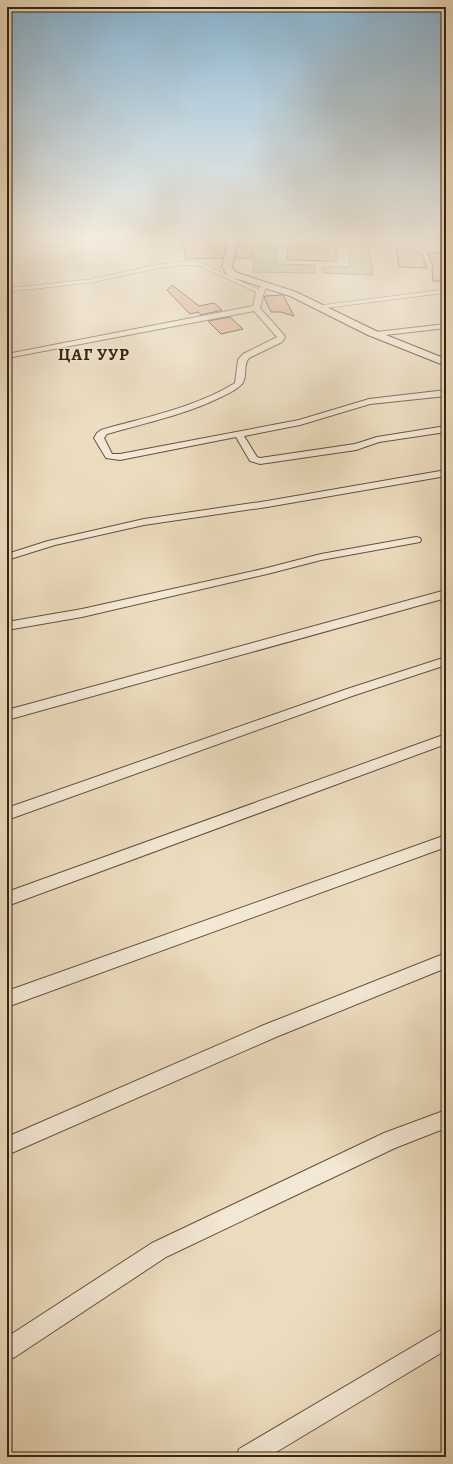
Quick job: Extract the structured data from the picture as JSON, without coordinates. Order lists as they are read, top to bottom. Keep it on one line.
{"districts":["ЦАГ УУР"]}
